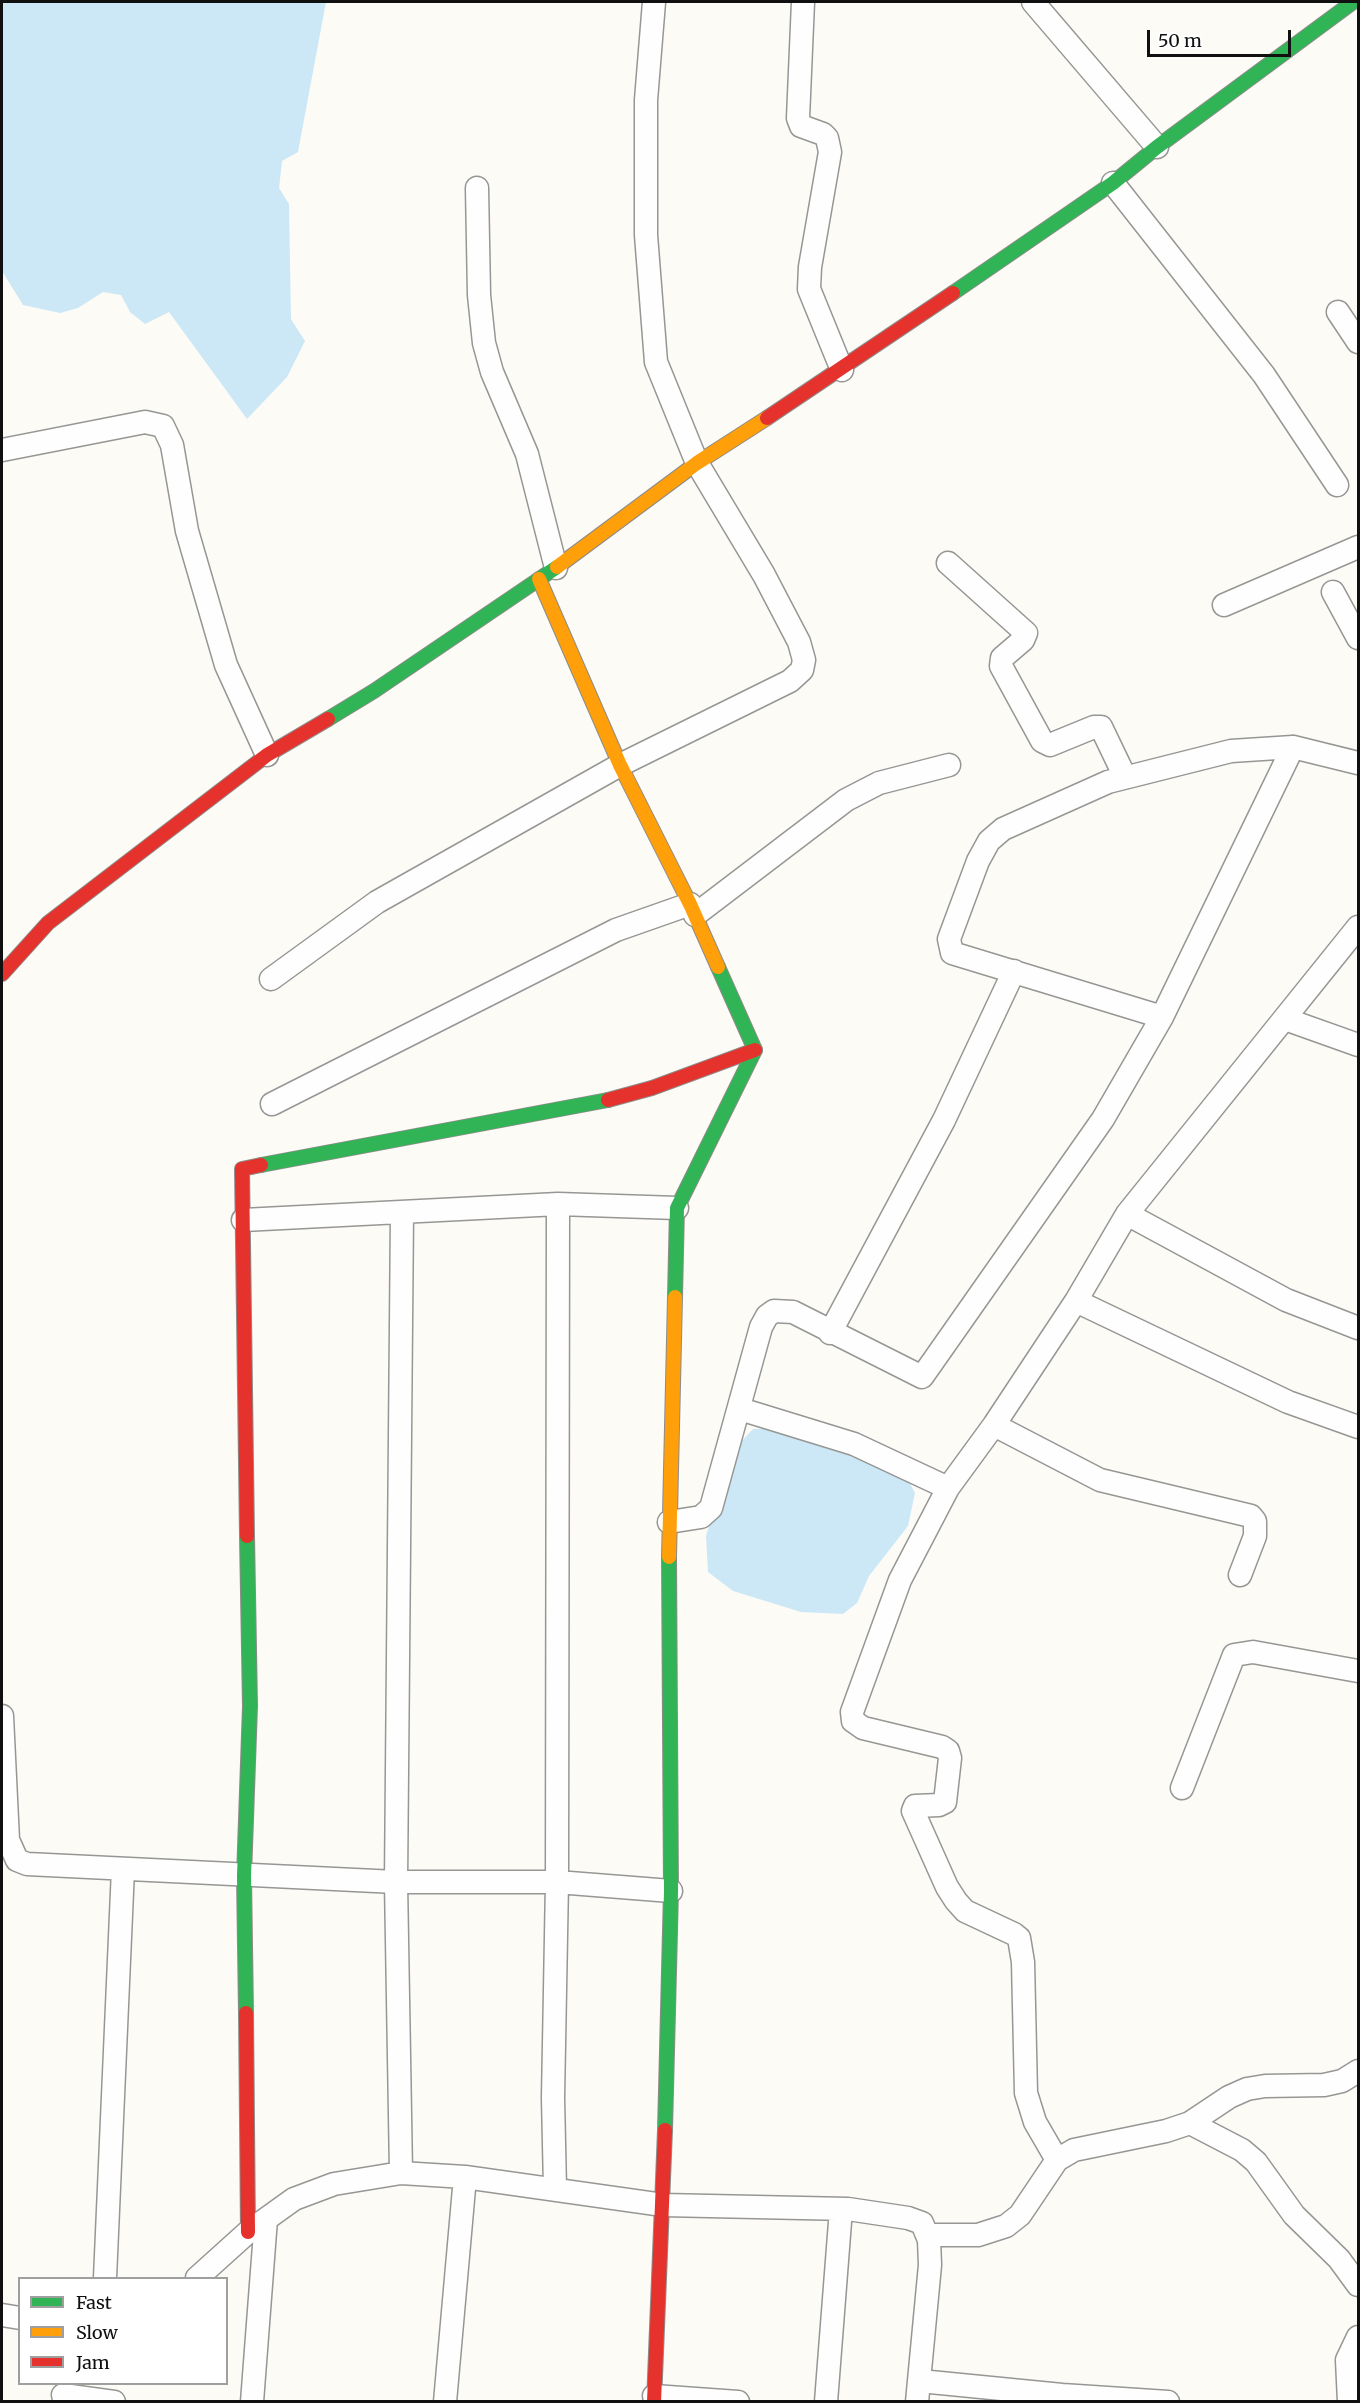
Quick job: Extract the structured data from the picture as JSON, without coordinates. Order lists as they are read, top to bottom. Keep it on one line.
{"legend":["Fast","Slow","Jam"],"scale_bar":"50 m"}
